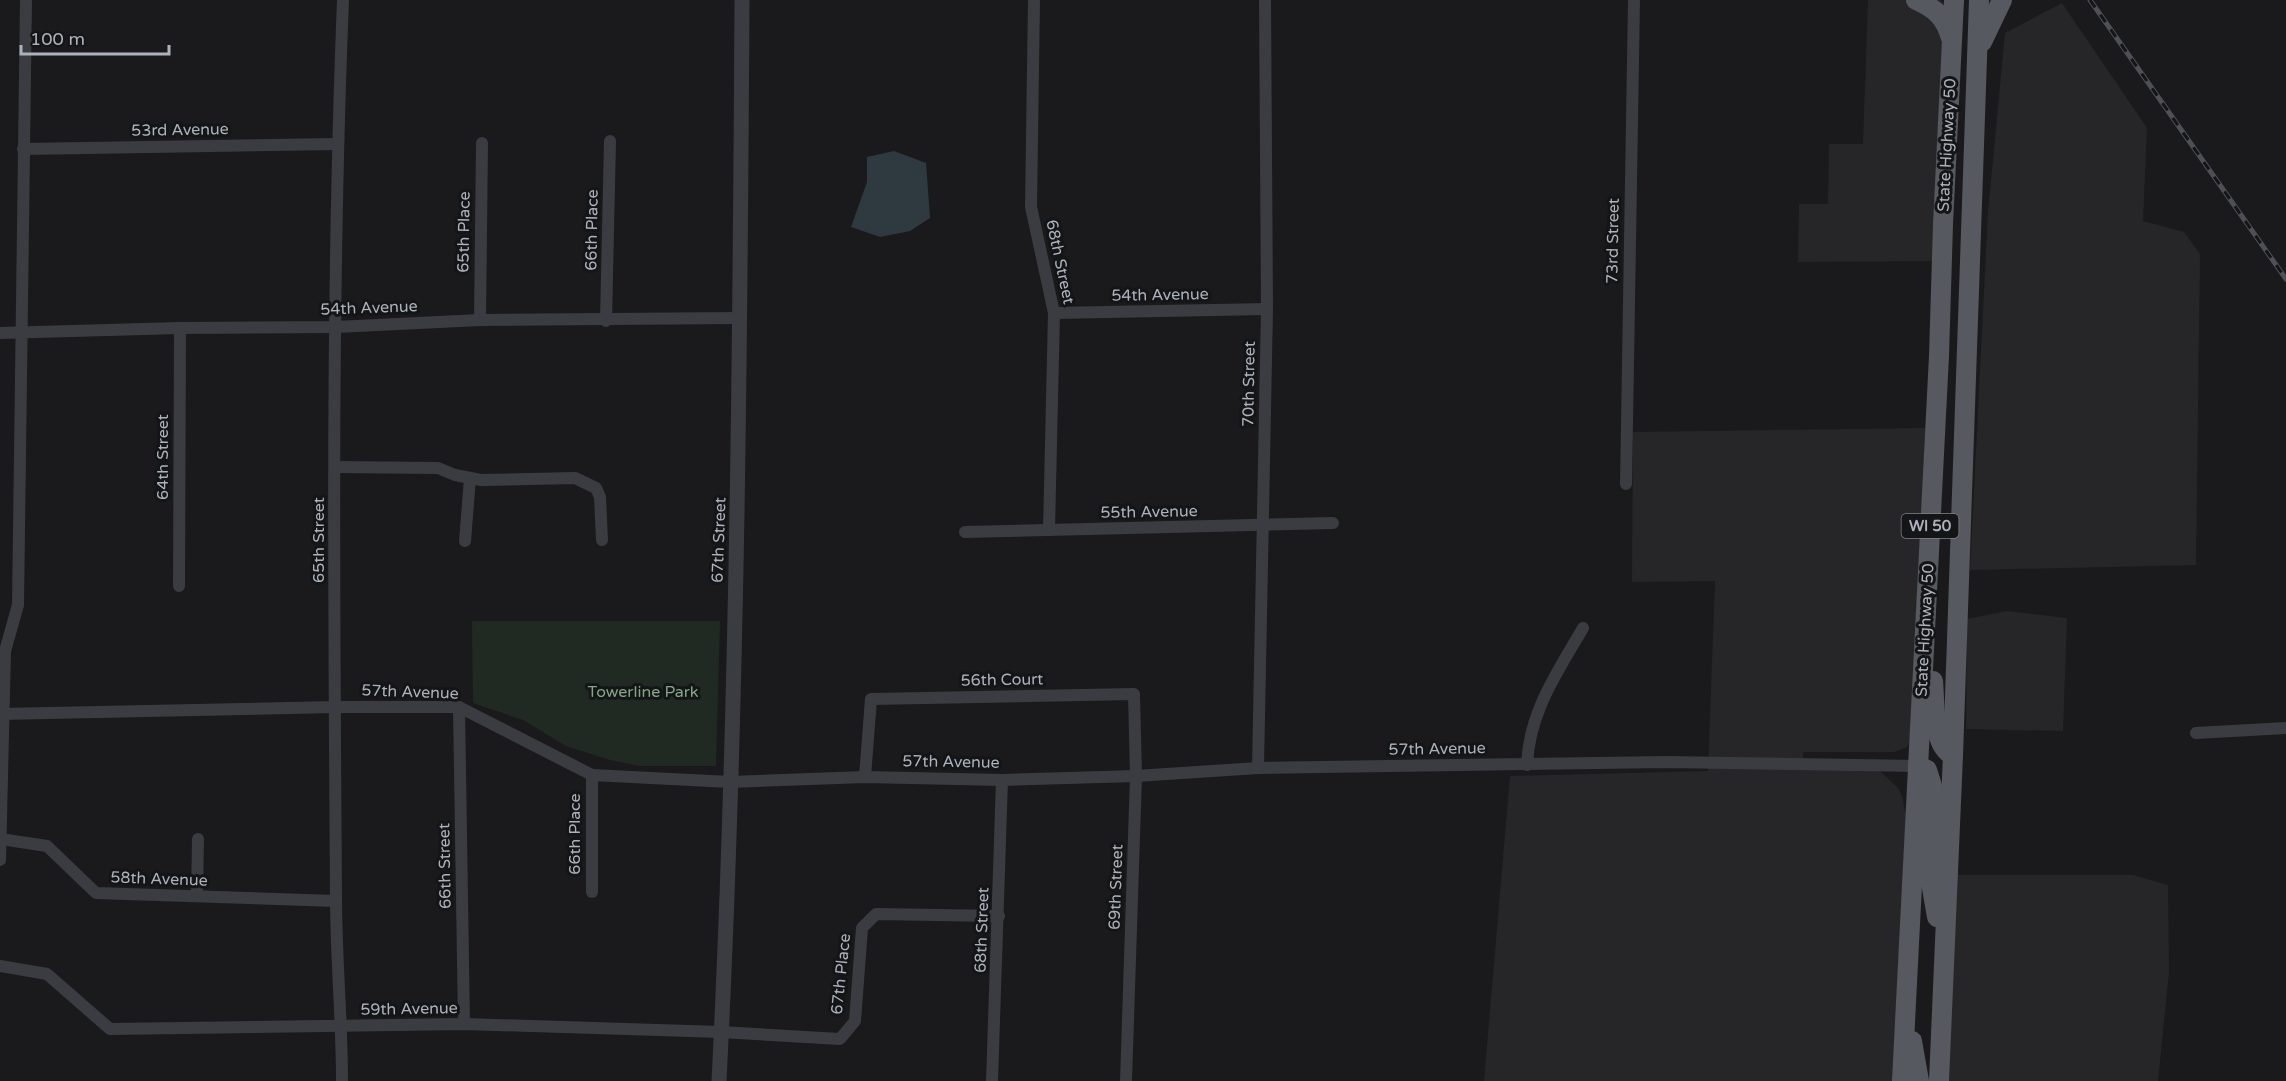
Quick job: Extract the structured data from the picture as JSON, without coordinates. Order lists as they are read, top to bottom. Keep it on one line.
{"streets":{"main road":["State Highway 50","WI 50"],"street":["53rd Avenue","66th Place","65th Place","73rd Street","68th Street","54th Avenue","70th Street","64th Street","55th Avenue","65th Street","67th Street","56th Court","57th Avenue","66th Street","58th Avenue","69th Street","67th Place","59th Avenue"]},"crossings":[["53rd Avenue","65th Street"],["State Highway 50","57th Avenue"],["66th Place","54th Avenue"],["66th Place","57th Avenue"],["65th Place","54th Avenue"],["68th Street","54th Avenue"],["68th Street","55th Avenue"],["68th Street","57th Avenue"],["68th Street","67th Place"],["54th Avenue","70th Street"],["54th Avenue","64th Street"],["54th Avenue","65th Street"],["54th Avenue","67th Street"],["70th Street","55th Avenue"],["70th Street","57th Avenue"],["65th Street","57th Avenue"],["65th Street","58th Avenue"],["65th Street","59th Avenue"],["67th Street","57th Avenue"],["67th Street","59th Avenue"],["56th Court","57th Avenue"],["56th Court","69th Street"],["57th Avenue","66th Street"],["57th Avenue","69th Street"],["66th Street","59th Avenue"],["67th Place","59th Avenue"]],"parks":["Towerline Park"],"scale_bar":"100 m"}
